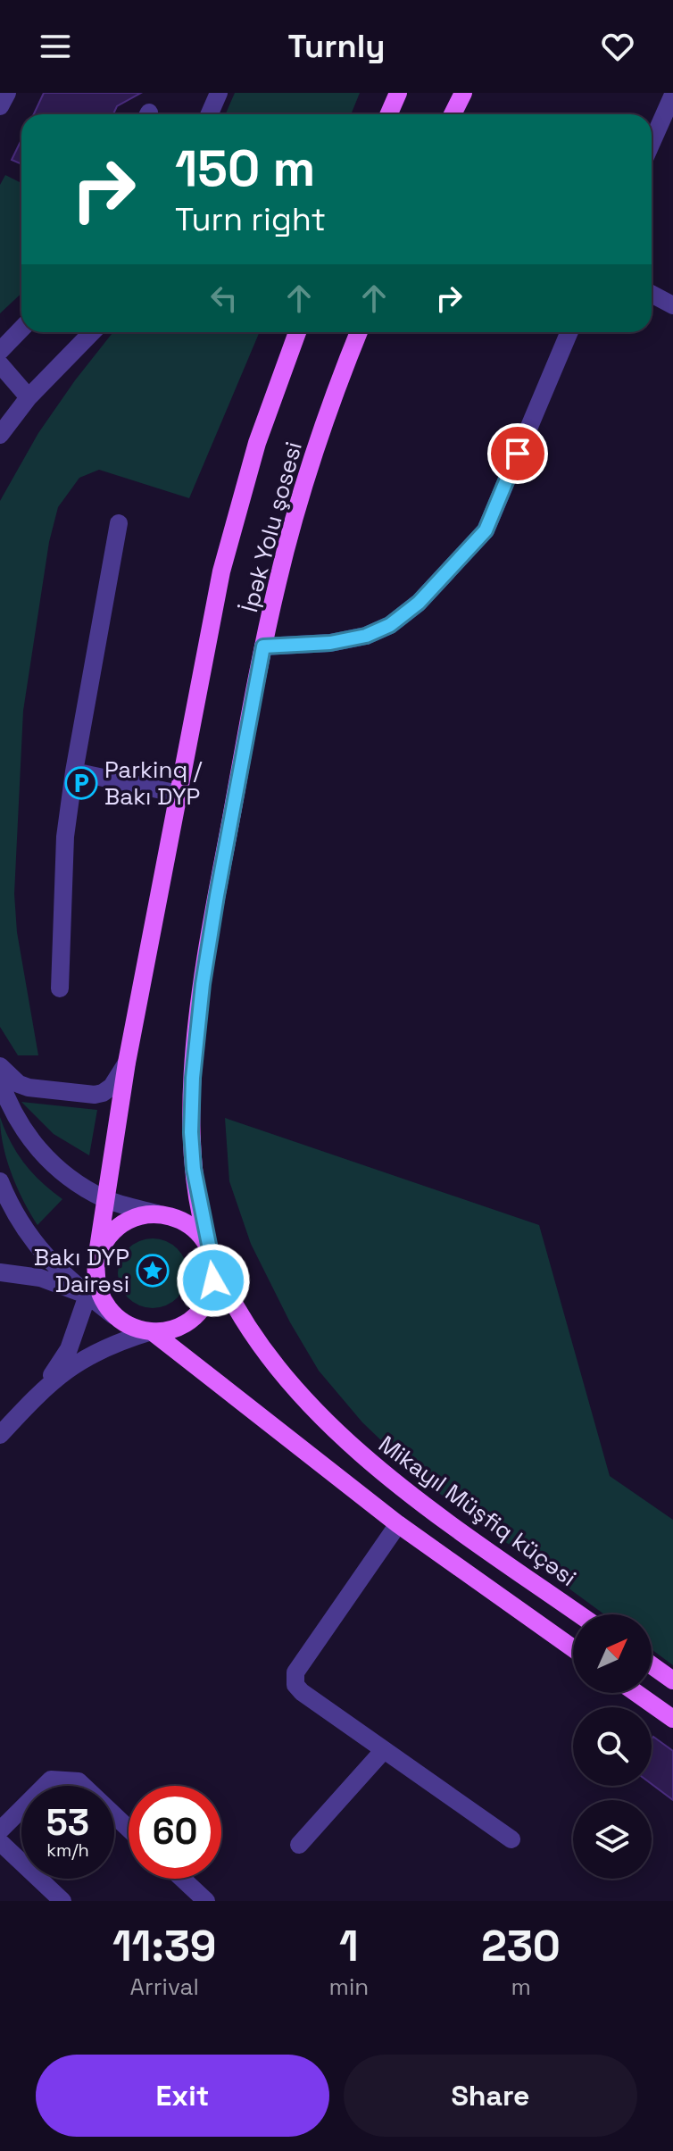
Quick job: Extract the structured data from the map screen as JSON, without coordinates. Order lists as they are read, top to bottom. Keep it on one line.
{"streets":{"main road":["İpək Yolu şosesi","Mikayıl Müşfiq küçəsi"]},"crossings":[["İpək Yolu şosesi","Mikayıl Müşfiq küçəsi"]],"places":{"parking":["Parkinq / Bakı DYP"],"place":["Bakı DYP Dairəsi"]},"north":"top right","page":{"header":"Turnly","turn":["150 m","Turn right"],"speed":"53 km/h","limit":"60","eta":["11:39","Arrival","1","min","230","m"],"buttons":["Exit","Share"]}}
